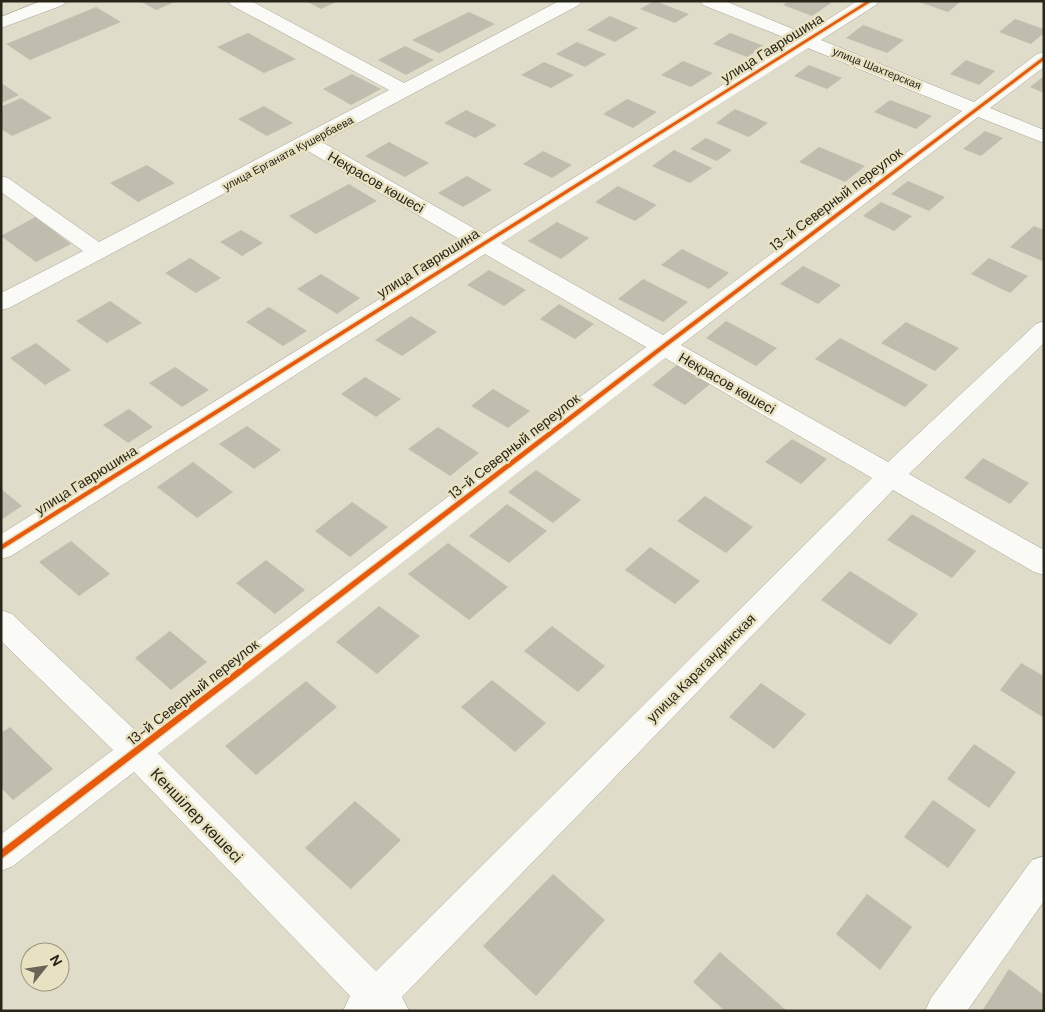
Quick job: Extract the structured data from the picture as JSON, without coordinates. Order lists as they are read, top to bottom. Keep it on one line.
{"streets":{"street":["улица Гаврюшина","улица Шахтерская","улица Ерганата Кушербаева","Некрасов көшесі","13-й Северный переулок","улица Карагандинская","Кеншілер көшесі"]},"crossings":[["улица Гаврюшина","улица Шахтерская"],["улица Гаврюшина","Некрасов көшесі"],["улица Шахтерская","13-й Северный переулок"],["улица Ерганата Кушербаева","Некрасов көшесі"],["Некрасов көшесі","13-й Северный переулок"],["Некрасов көшесі","улица Карагандинская"],["13-й Северный переулок","Кеншілер көшесі"],["улица Карагандинская","Кеншілер көшесі"]],"north":"top right"}
